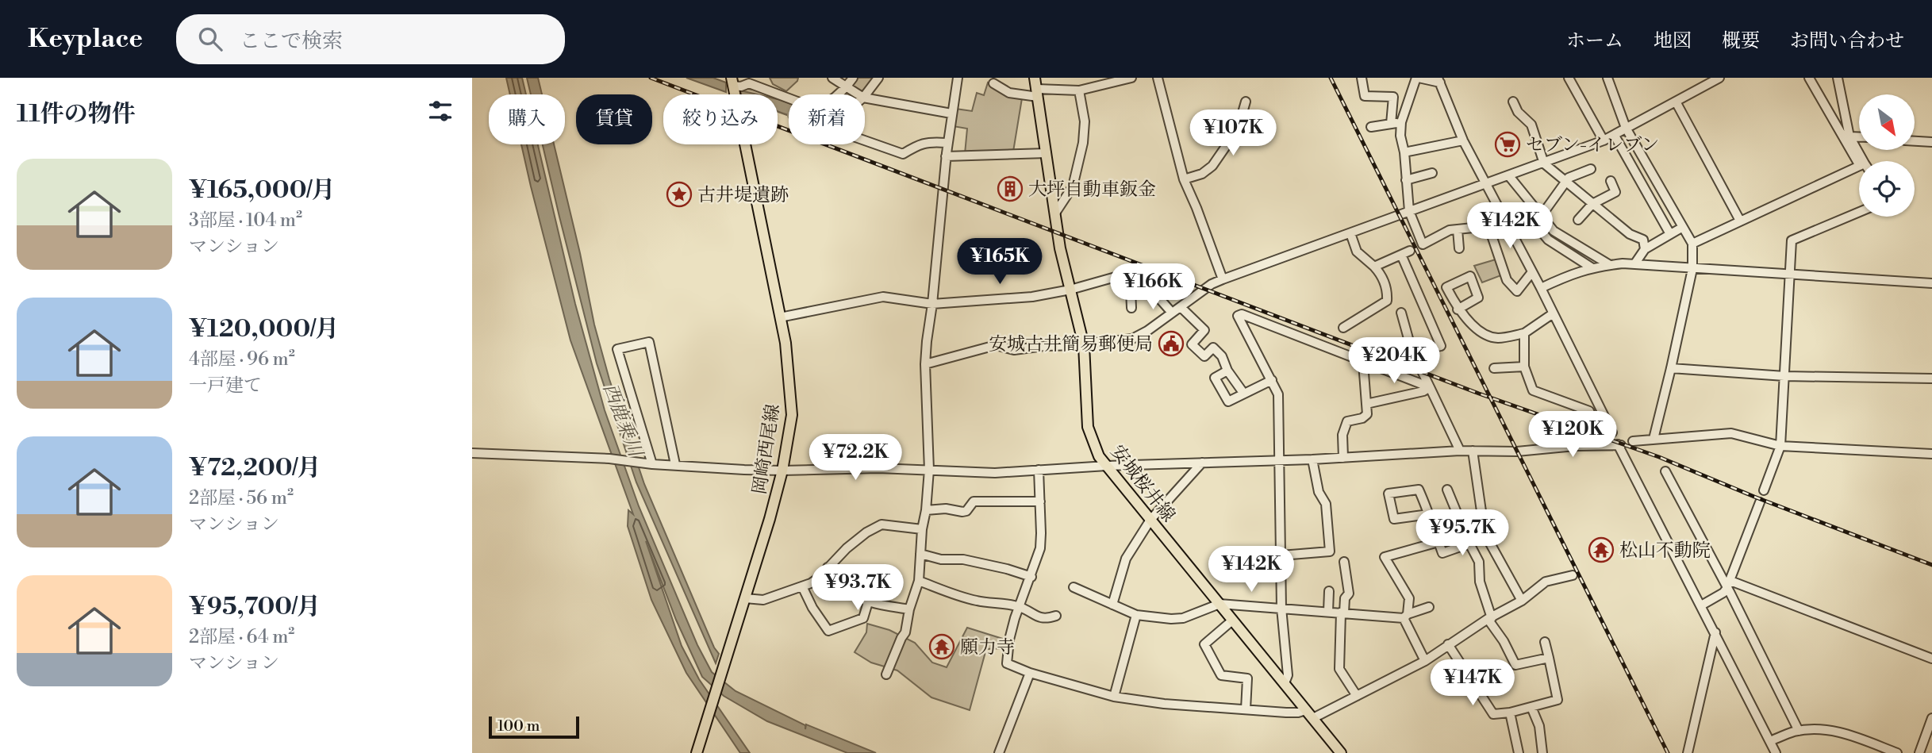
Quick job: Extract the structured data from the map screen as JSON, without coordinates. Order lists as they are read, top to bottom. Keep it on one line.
{"streets":{"main road":["岡崎西尾線","安城桜井線"]},"water":["西鹿乗川"],"places":{"supermarket":["セブン-イレブン"],"building":["大坪自動車鈑金"],"place":["古井堤遺跡"],"public building":["安城古井簡易郵便局"],"temple":["松山不動院","願力寺"]},"scale_bar":"100 m","north":"bottom right","page":{"header":"Keyplace","search":"ここで検索","nav":["ホーム","地図","概要","お問い合わせ"],"heading":"11件の物件","chip":["購入","賃貸","絞り込み","新着"],"price":["¥107K","¥142K","¥165K","¥166K","¥204K","¥120K","¥72.2K","¥95.7K","¥142K","¥93.7K","¥147K"],"list":[{"name":"¥165,000/月","note":"3部屋 · 104 m² · マンション"},{"name":"¥120,000/月","note":"4部屋 · 96 m² · 一戸建て"},{"name":"¥72,200/月","note":"2部屋 · 56 m² · マンション"},{"name":"¥95,700/月","note":"2部屋 · 64 m² · マンション"}],"scale":"100 m"}}
